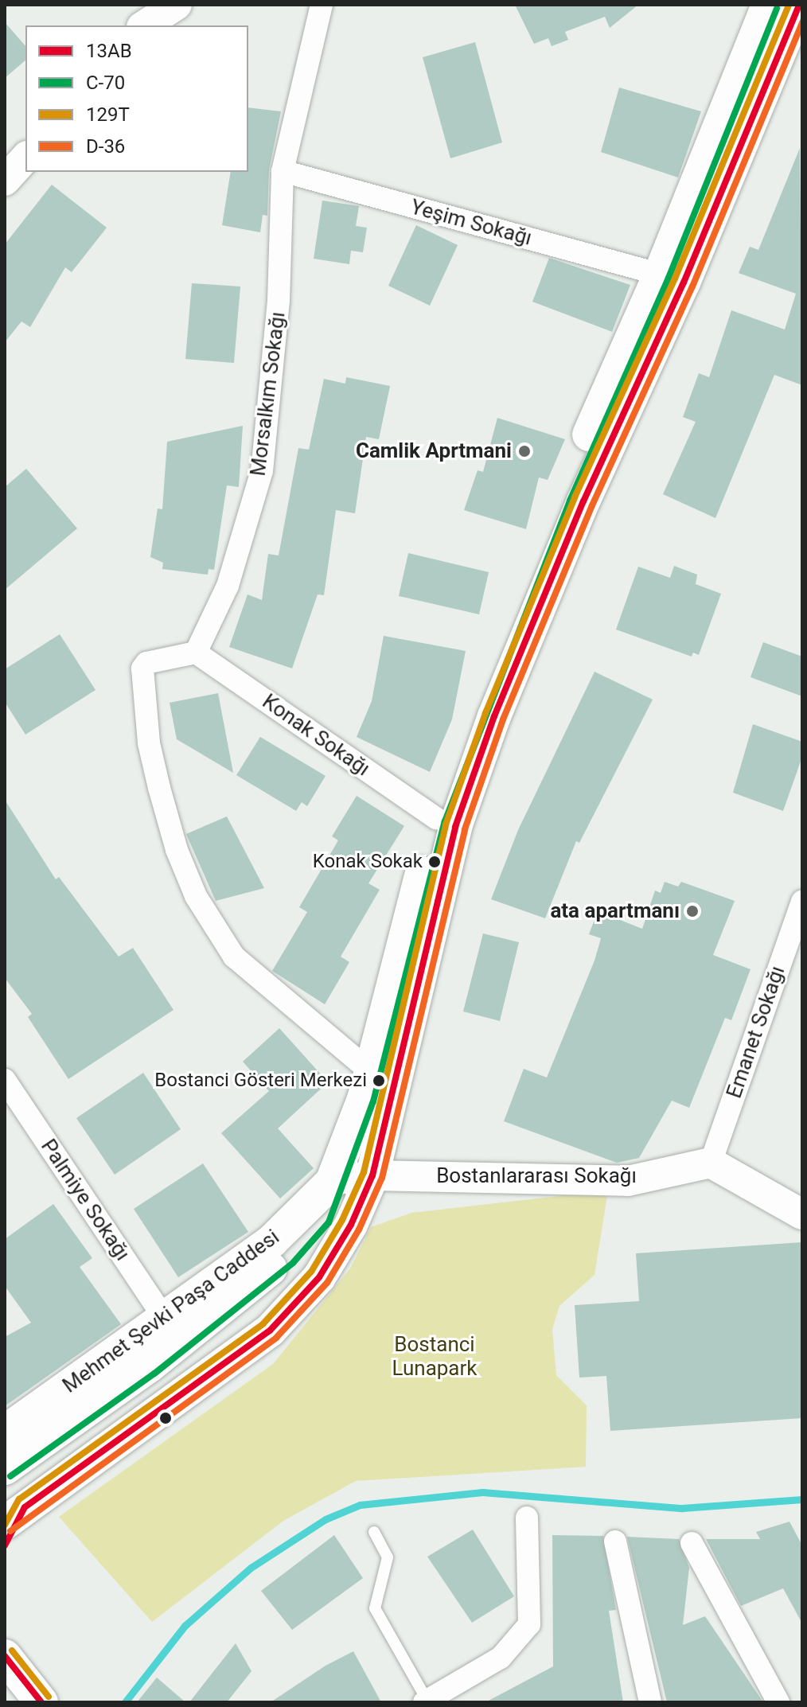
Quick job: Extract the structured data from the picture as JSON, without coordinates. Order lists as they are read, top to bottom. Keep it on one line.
{"streets":{"main road":["Bostanlararası Sokağı","Mehmet Şevki Paşa Caddesi"],"street":["Yeşim Sokağı","Morsalkım Sokağı","Konak Sokağı","Emanet Sokağı","Palmiye Sokağı"]},"crossings":[["Yeşim Sokağı","Morsalkım Sokağı"],["Yeşim Sokağı","Mehmet Şevki Paşa Caddesi"],["Morsalkım Sokağı","Konak Sokağı"],["Konak Sokağı","Mehmet Şevki Paşa Caddesi"],["Emanet Sokağı","Bostanlararası Sokağı"],["Bostanlararası Sokağı","Mehmet Şevki Paşa Caddesi"],["Palmiye Sokağı","Mehmet Şevki Paşa Caddesi"]],"parks":["Bostanci Lunapark"],"places":["Camlik Aprtmani","Konak Sokak","ata apartmanı","Bostanci Gösteri Merkezi"],"lines":["transit line 13AB","transit line 129T","transit line C-70","transit line D-36"],"legend":["13AB","C-70","129T","D-36"]}
